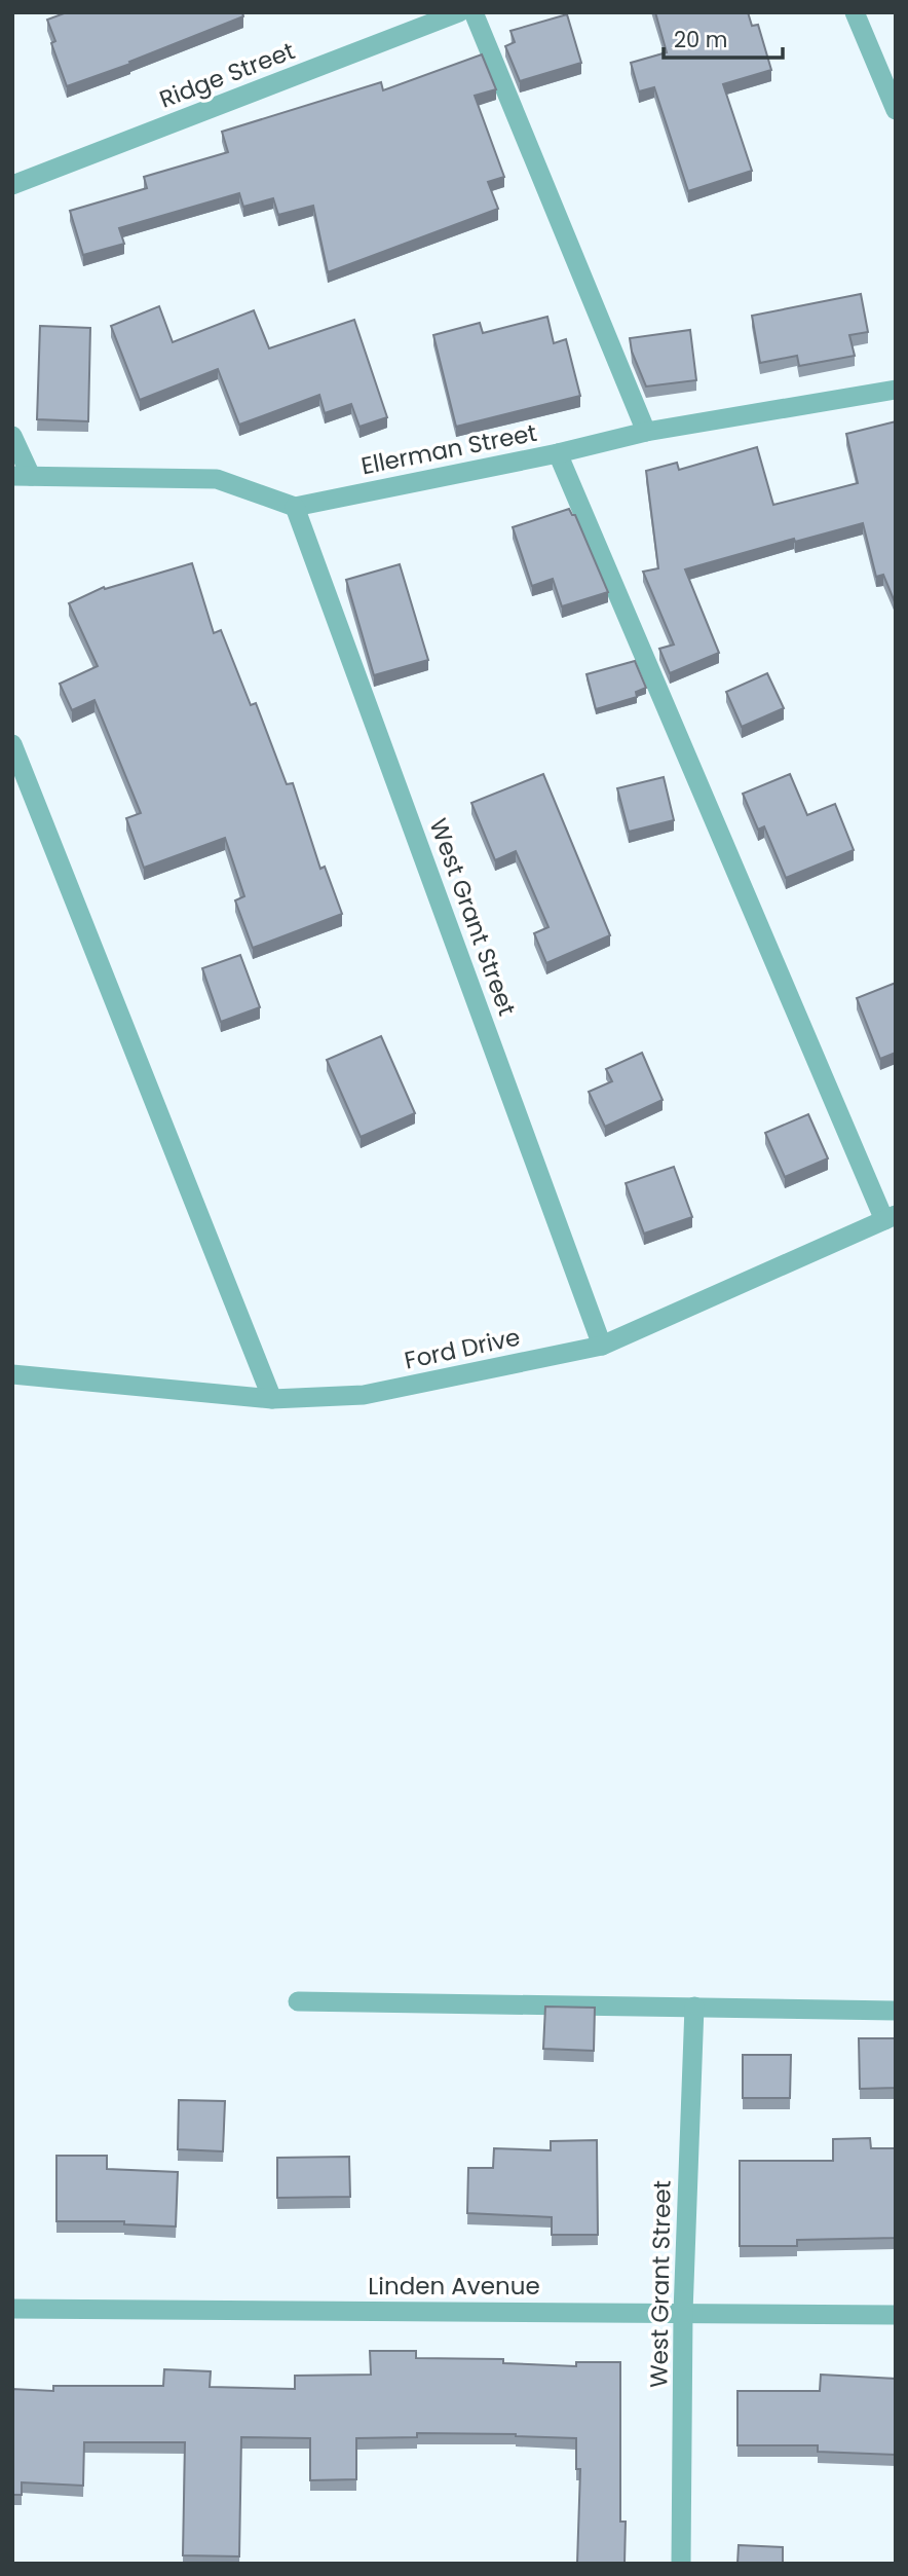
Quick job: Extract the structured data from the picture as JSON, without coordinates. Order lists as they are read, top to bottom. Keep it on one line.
{"streets":{"street":["Ridge Street","Ellerman Street","West Grant Street","Ford Drive","Linden Avenue"]},"crossings":[["Ellerman Street","West Grant Street"],["West Grant Street","Ford Drive"],["West Grant Street","Linden Avenue"]],"scale_bar":"20 m"}
